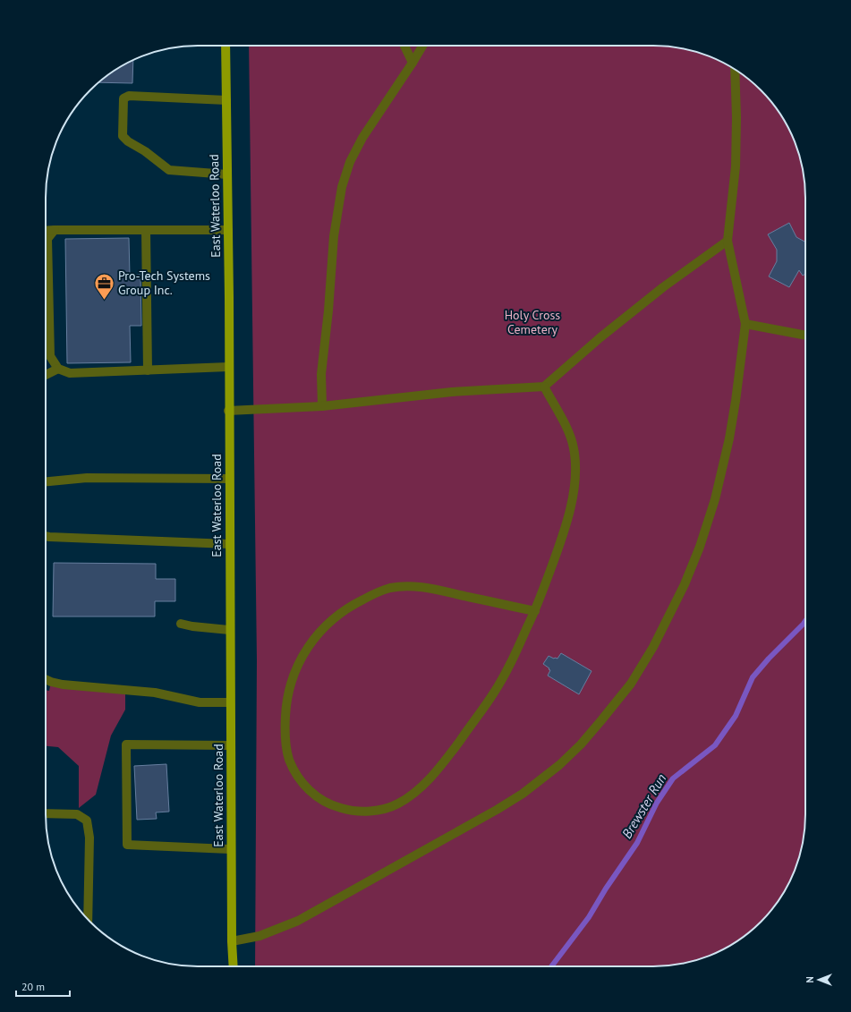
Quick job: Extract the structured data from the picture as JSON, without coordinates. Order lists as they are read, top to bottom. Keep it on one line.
{"streets":{"main road":["East Waterloo Road"]},"water":["Brewster Run"],"parks":["Holy Cross Cemetery"],"places":{"office":["Pro-Tech Systems Group Inc."]},"scale_bar":"20 m","north":"left"}
